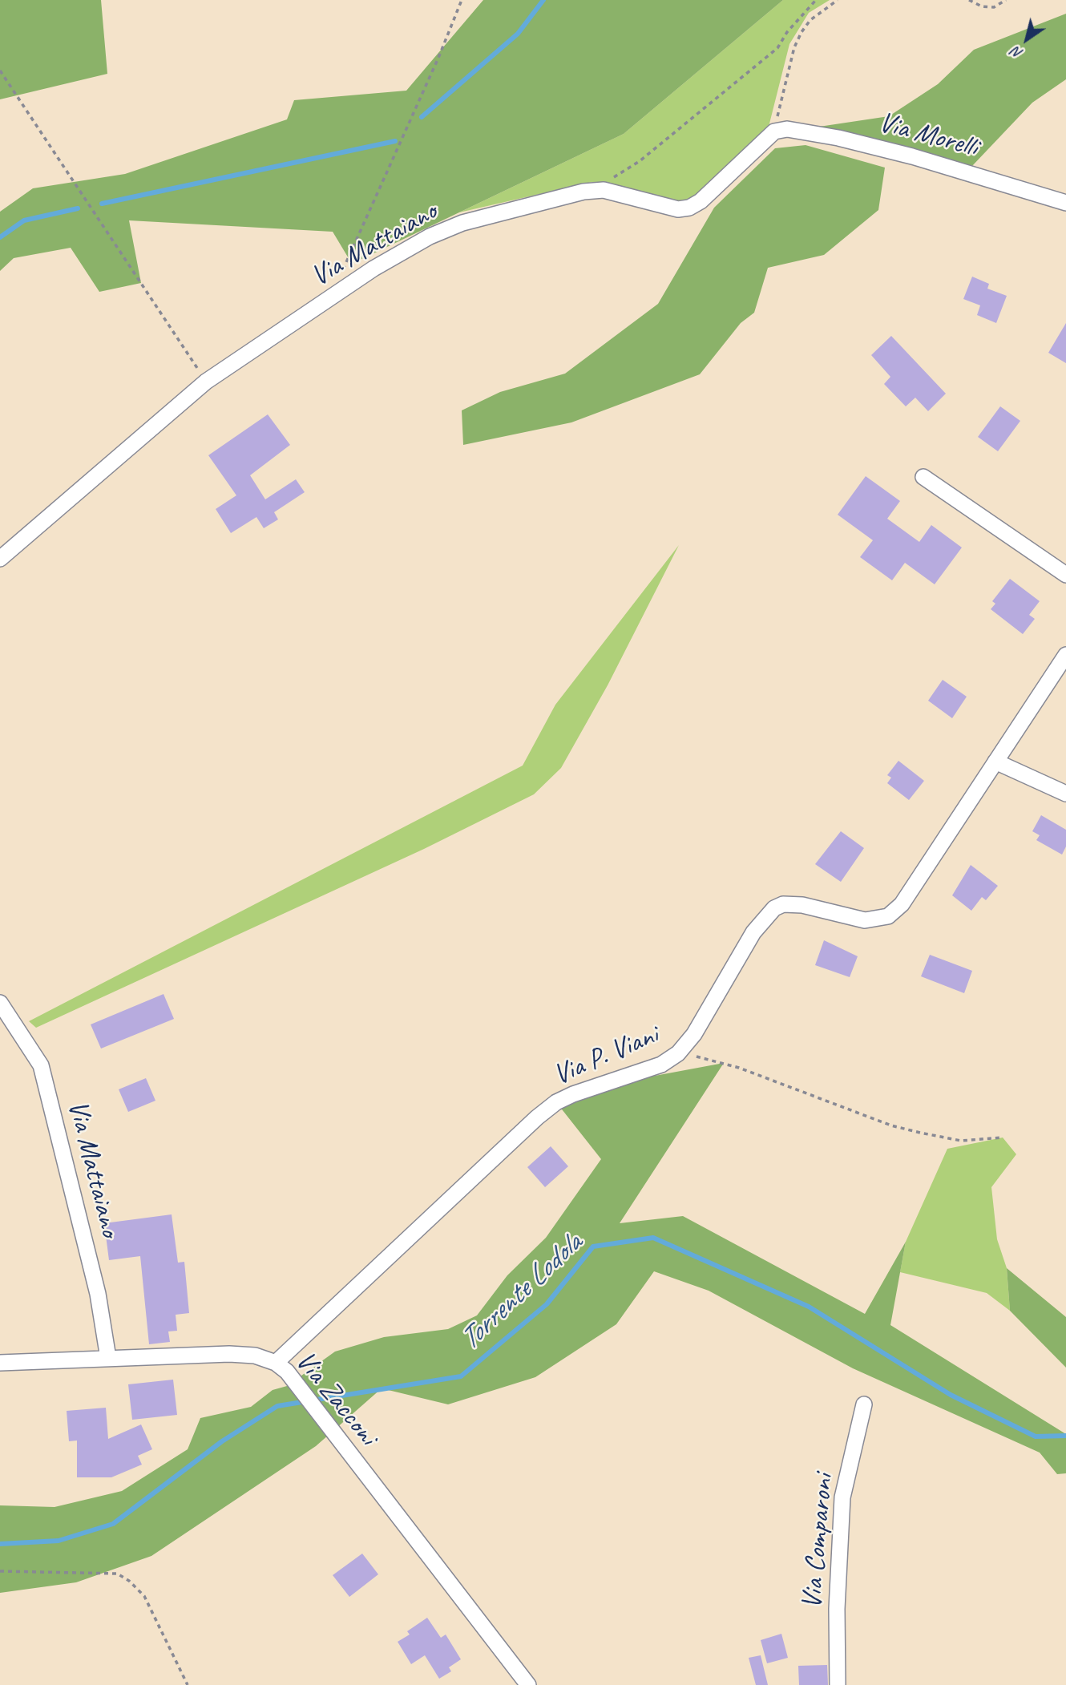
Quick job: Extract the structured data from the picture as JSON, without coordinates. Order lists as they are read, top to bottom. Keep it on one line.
{"streets":{"street":["Via Morelli","Via Mattaiano","Via P. Viani","Via Zacconi","Via Comparoni"]},"crossings":[["Via Morelli","Via Mattaiano"],["Via Mattaiano","Via Zacconi"],["Via P. Viani","Via Zacconi"]],"water":["Torrente Lodola"],"north":"bottom left"}
